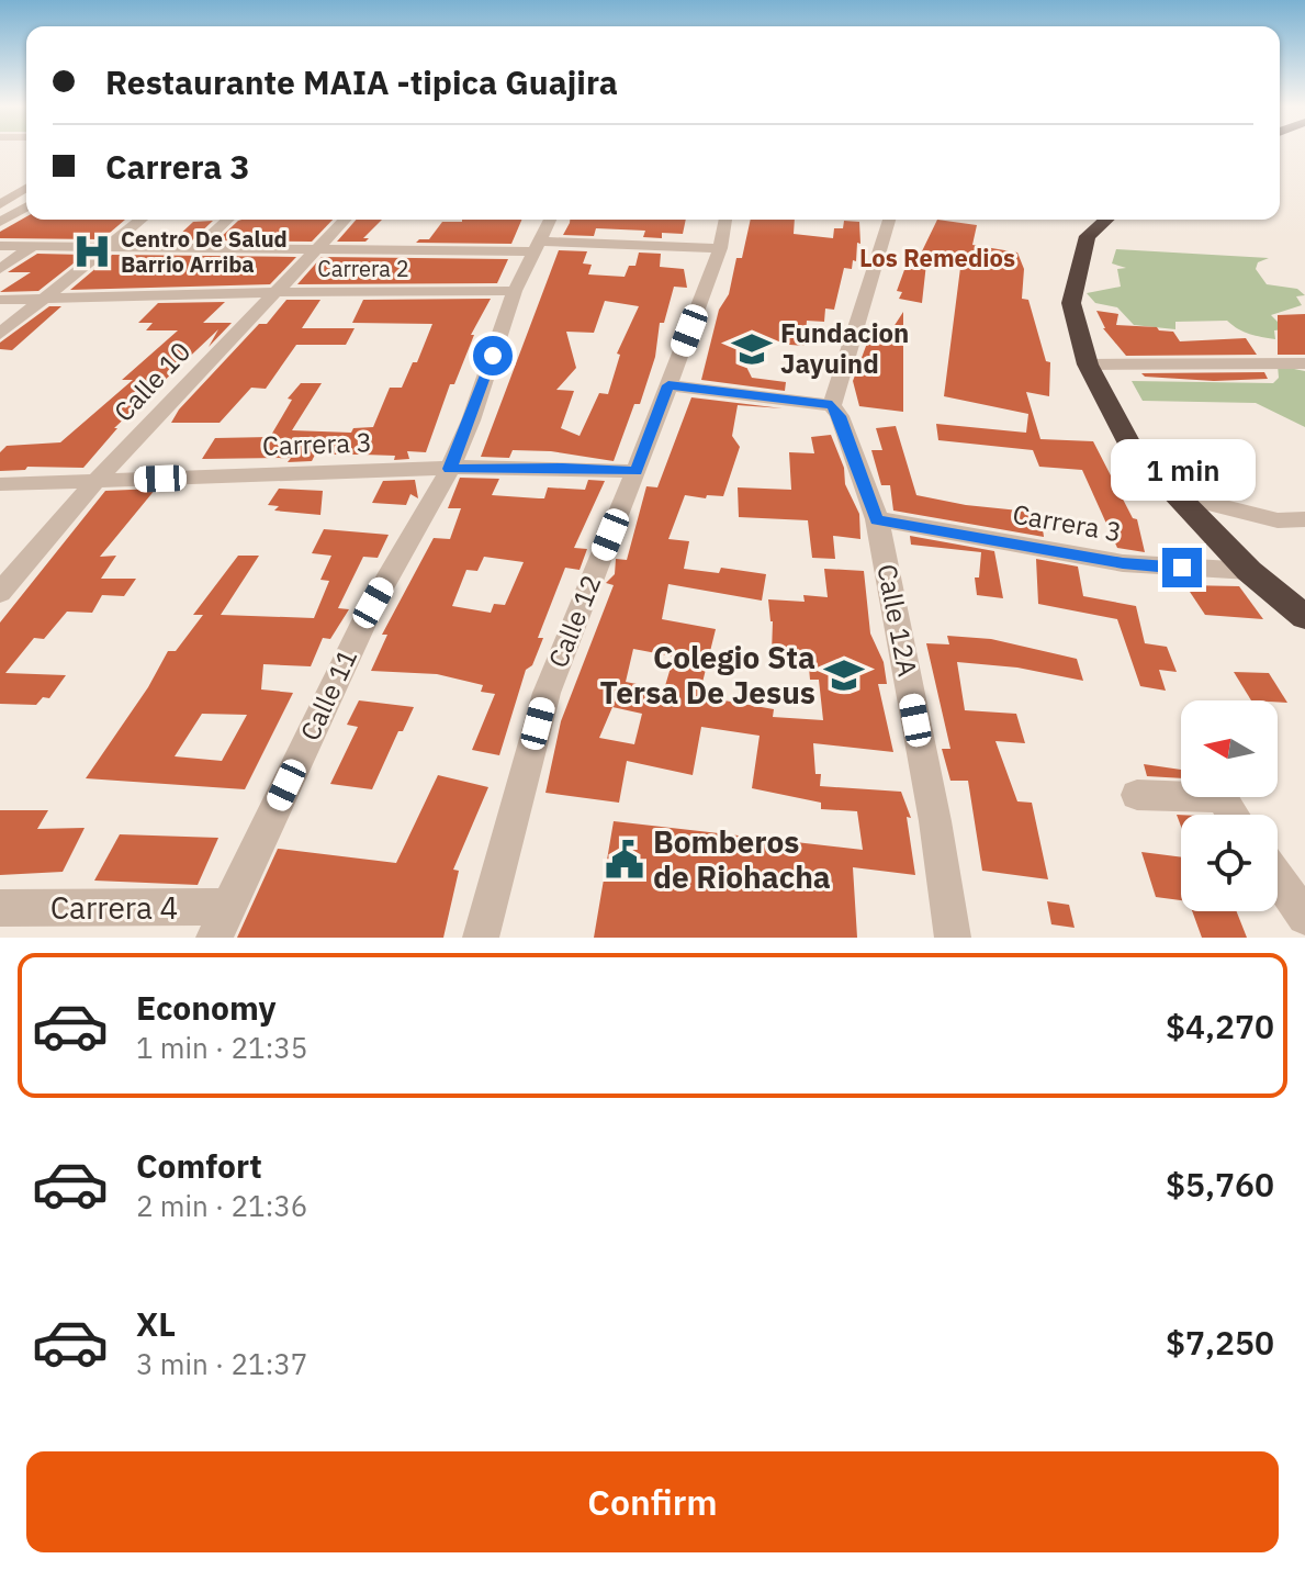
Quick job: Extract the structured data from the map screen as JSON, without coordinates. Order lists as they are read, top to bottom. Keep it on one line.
{"streets":{"street":["Carrera 2","Calle 10","Carrera 3","Calle 12A","Calle 12","Calle 11","Carrera 4"]},"crossings":[["Carrera 2","Calle 10"],["Carrera 2","Calle 11"],["Calle 10","Carrera 3"],["Carrera 3","Calle 12A"],["Carrera 3","Calle 12"],["Carrera 3","Calle 11"],["Calle 11","Carrera 4"]],"districts":["Los Remedios"],"places":{"hospital":["Centro De Salud Barrio Arriba"],"school or university":["Fundacion Jayuind","Colegio Sta Tersa De Jesus"],"public building":["Bomberos de Riohacha"]},"north":"left","page":{"banner":["Restaurante MAIA -tipica Guajira","Carrera 3"],"bubble":"1 min","list":[{"name":"Economy","note":"1 min · 21:35","value":"$4,270"},{"name":"Comfort","note":"2 min · 21:36","value":"$5,760"},{"name":"XL","note":"3 min · 21:37","value":"$7,250"}],"buttons":"Confirm"}}
